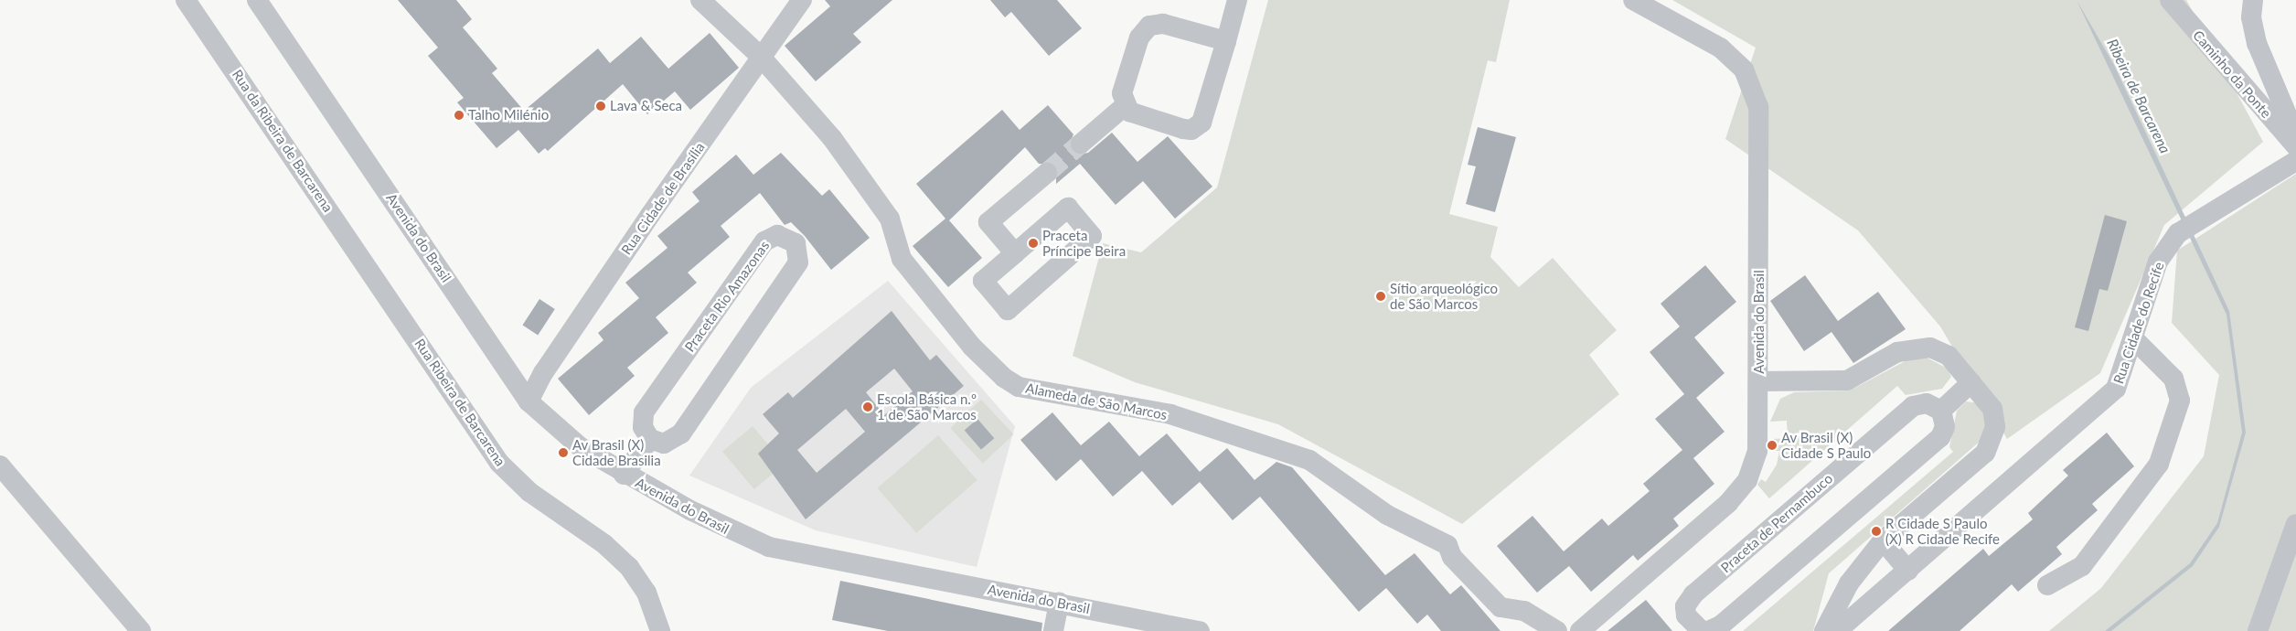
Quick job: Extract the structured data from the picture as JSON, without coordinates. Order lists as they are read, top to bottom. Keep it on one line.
{"streets":{"street":["Caminho da Ponte","Rua da Ribeira de Barcarena","Rua Cidade de Brasília","Avenida do Brasil","Praceta Rio Amazonas","Rua Cidade do Recife","Alameda de São Marcos","Rua Ribeira de Barcarena","Praceta de Pernambuco"]},"crossings":[["Rua da Ribeira de Barcarena","Rua Ribeira de Barcarena"],["Rua Cidade de Brasília","Avenida do Brasil"],["Rua Cidade de Brasília","Alameda de São Marcos"]],"water":["Ribeira de Barcarena"],"places":["Lava & Seca","Talho Milénio","Praceta Príncipe Beira","Sítio arqueológico de São Marcos","Escola Básica n.º 1 de São Marcos","Av Brasil (X) Cidade S Paulo","Av Brasil (X) Cidade Brasilia","R Cidade S Paulo (X) R Cidade Recife"]}
